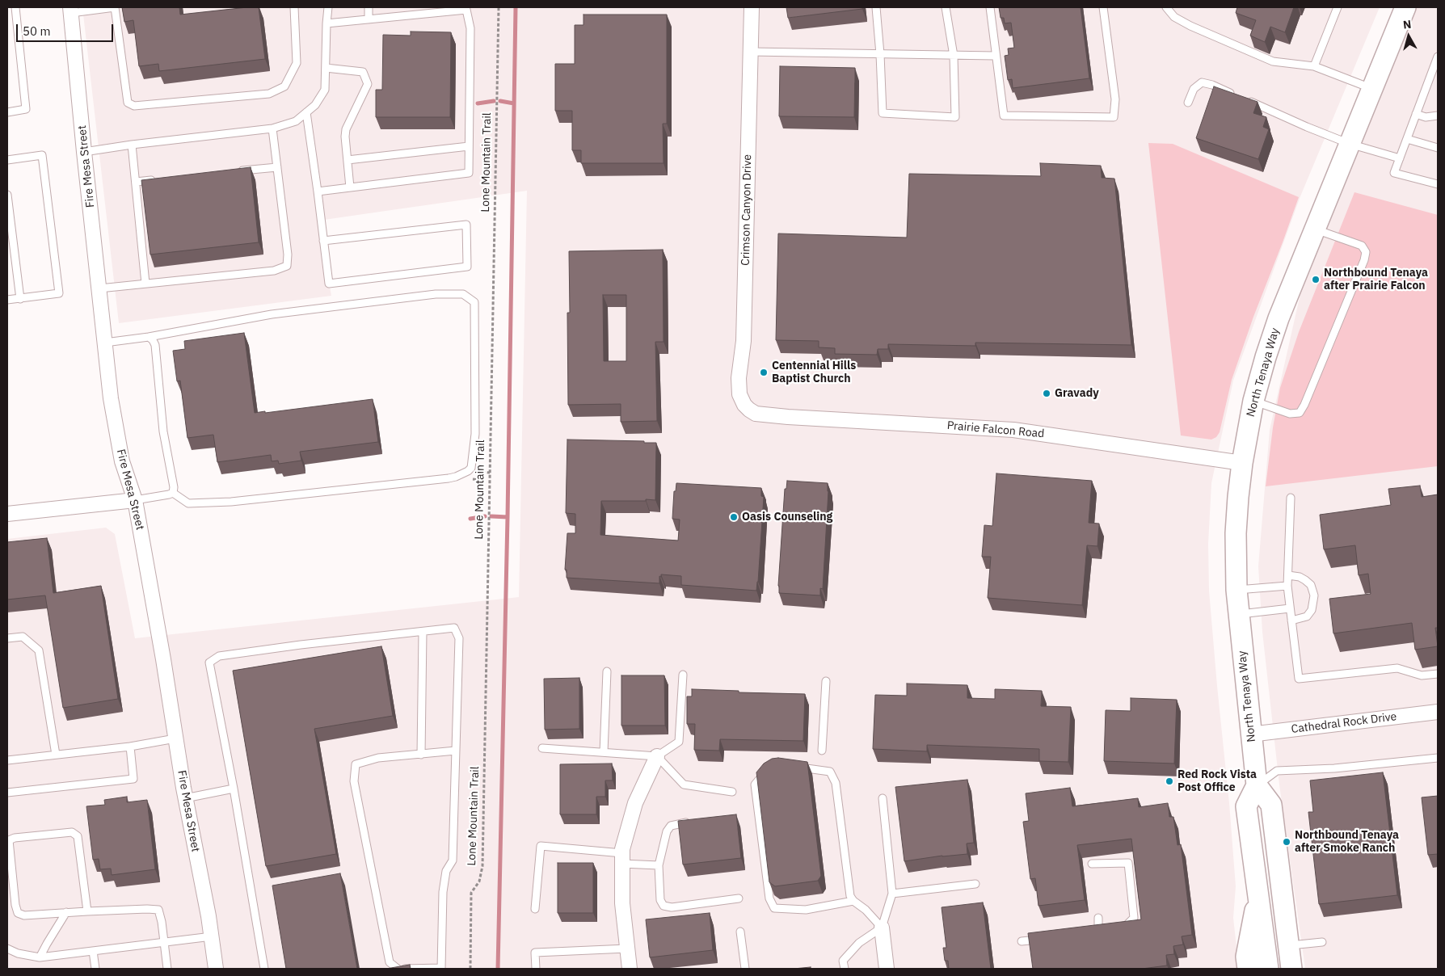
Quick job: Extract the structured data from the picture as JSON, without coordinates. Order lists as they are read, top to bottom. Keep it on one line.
{"streets":{"main road":["North Tenaya Way"],"street":["Fire Mesa Street","Crimson Canyon Drive","Prairie Falcon Road","Cathedral Rock Drive"],"path":["Lone Mountain Trail"]},"crossings":[["Crimson Canyon Drive","Prairie Falcon Road"],["North Tenaya Way","Prairie Falcon Road"],["North Tenaya Way","Cathedral Rock Drive"]],"places":["Northbound Tenaya after Prairie Falcon","Centennial Hills Baptist Church","Gravady","Oasis Counseling","Red Rock Vista Post Office","Northbound Tenaya after Smoke Ranch"],"scale_bar":"50 m","north":"top"}
